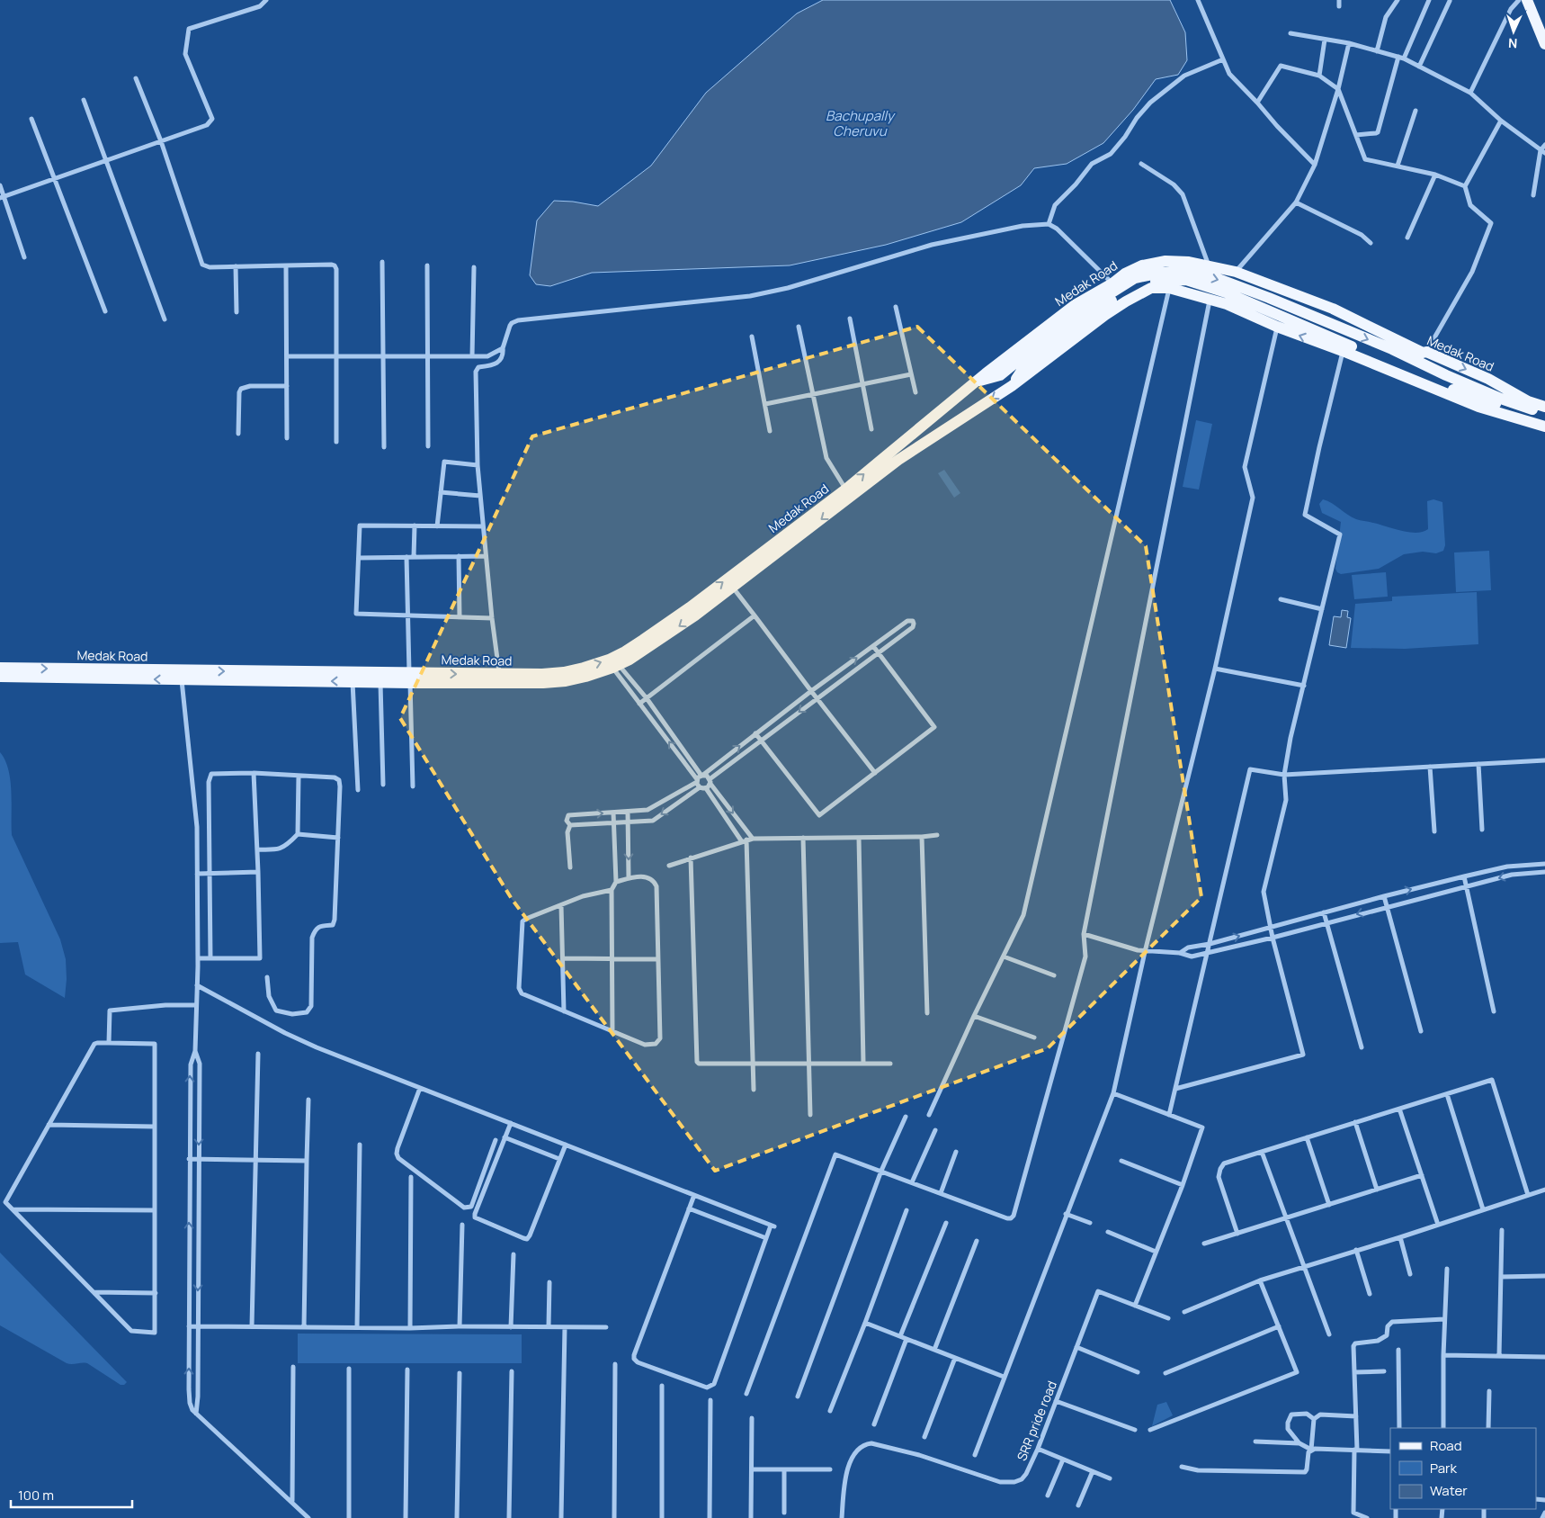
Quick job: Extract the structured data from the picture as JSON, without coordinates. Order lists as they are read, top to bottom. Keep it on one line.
{"streets":{"main road":["Medak Road"],"street":["SRR pride road"]},"water":["Bachupally Cheruvu"],"legend":["Road","Park","Water"],"scale_bar":"100 m","north":"bottom"}
